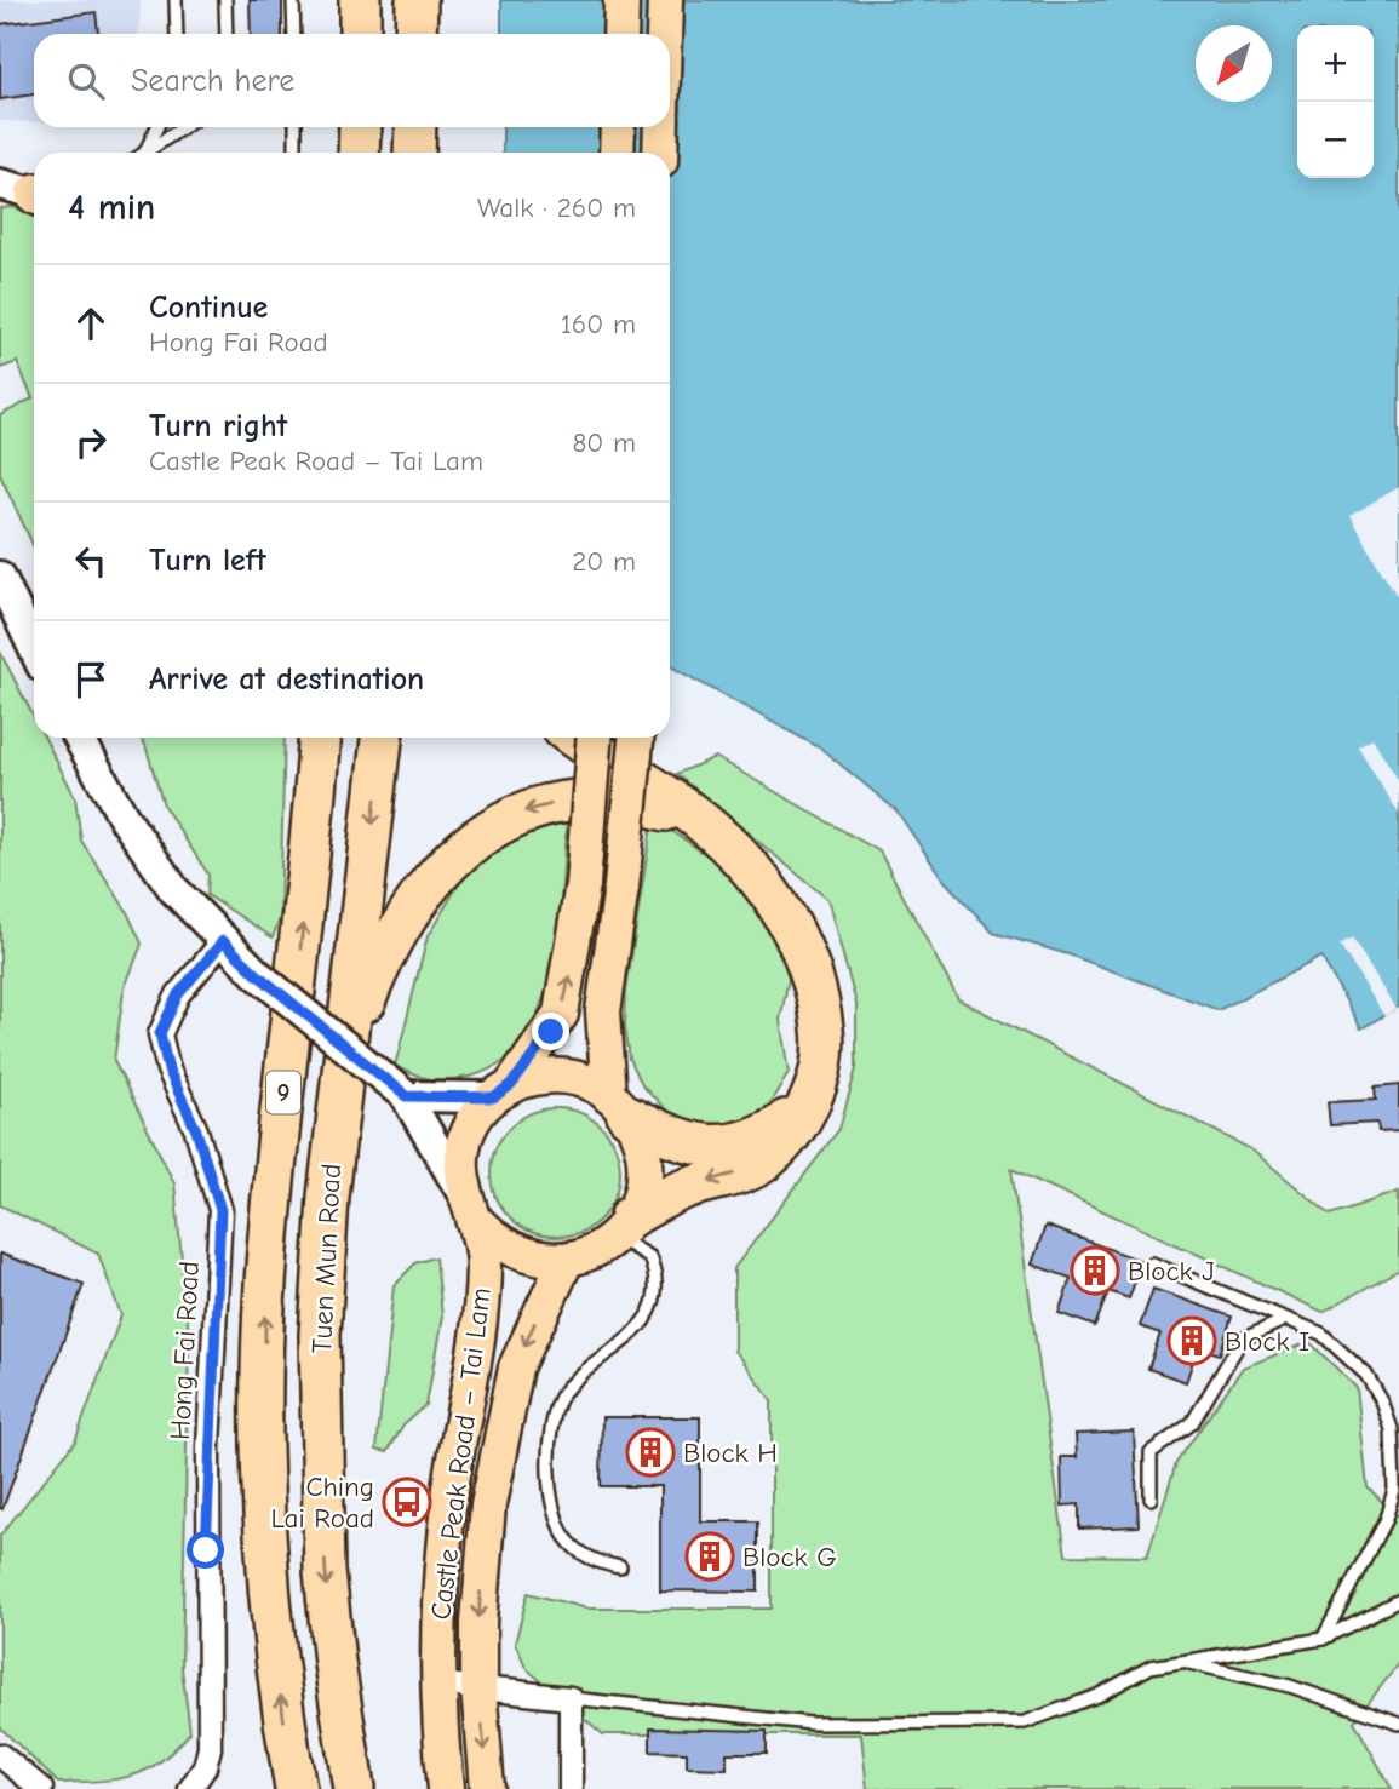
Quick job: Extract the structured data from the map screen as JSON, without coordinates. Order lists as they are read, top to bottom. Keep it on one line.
{"streets":{"highway":["9","Tuen Mun Road"],"main road":["Castle Peak Road – Tai Lam"],"street":["Hong Fai Road"]},"crossings":[["Hong Fai Road","Castle Peak Road – Tai Lam"]],"places":{"building":["Block J","Block I","Block H","Block G"],"bus stop":["Ching Lai Road"]},"north":"bottom left","page":{"map_buttons":["+","−"],"search":"Search here","heading":["4 min","Walk · 260 m"],"list":[["Continue","Hong Fai Road","160 m"],["Turn right","Castle Peak Road – Tai Lam","80 m"],["Turn left","20 m"],"Arrive at destination"]}}
